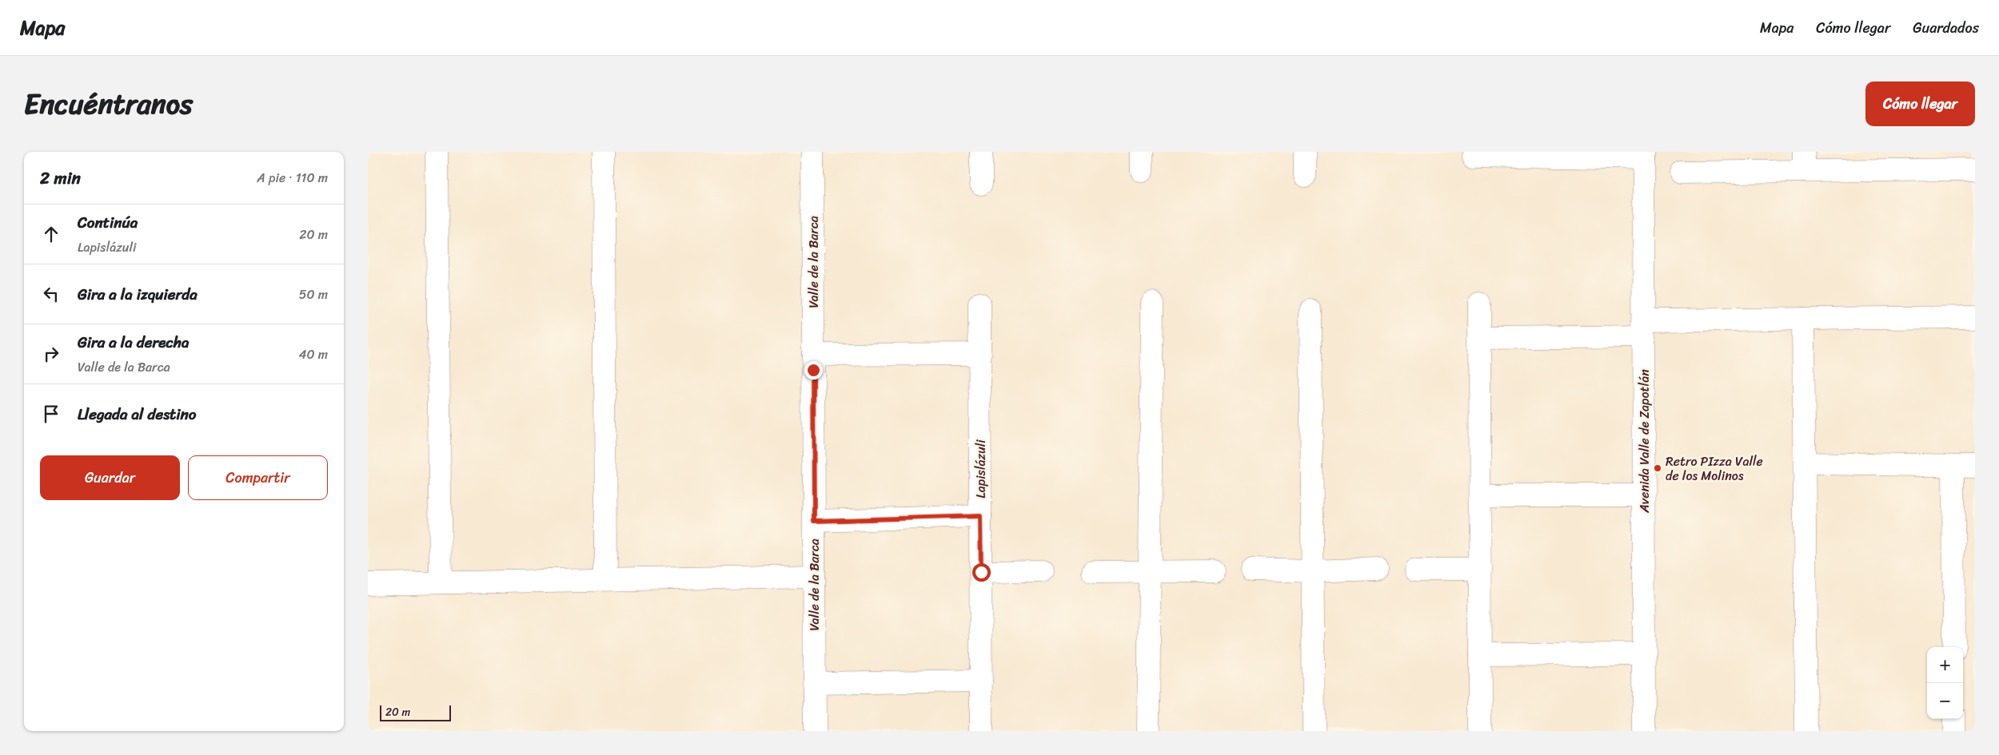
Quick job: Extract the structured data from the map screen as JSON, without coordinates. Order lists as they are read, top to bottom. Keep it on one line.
{"streets":{"street":["Valle de la Barca","Avenida Valle de Zapotlán","Lapislázuli"]},"places":["Retro PIzza Valle de los Molinos"],"scale_bar":"20 m","page":{"header":"Mapa","nav":["Mapa","Cómo llegar","Guardados"],"title":"Encuéntranos","buttons":["Cómo llegar",["Guardar","Compartir"]],"heading":["2 min","A pie · 110 m"],"list":[["Continúa","Lapislázuli","20 m"],["Gira a la izquierda","50 m"],["Gira a la derecha","Valle de la Barca","40 m"],"Llegada al destino"],"map_buttons":["+","−"],"scale":"20 m"}}
